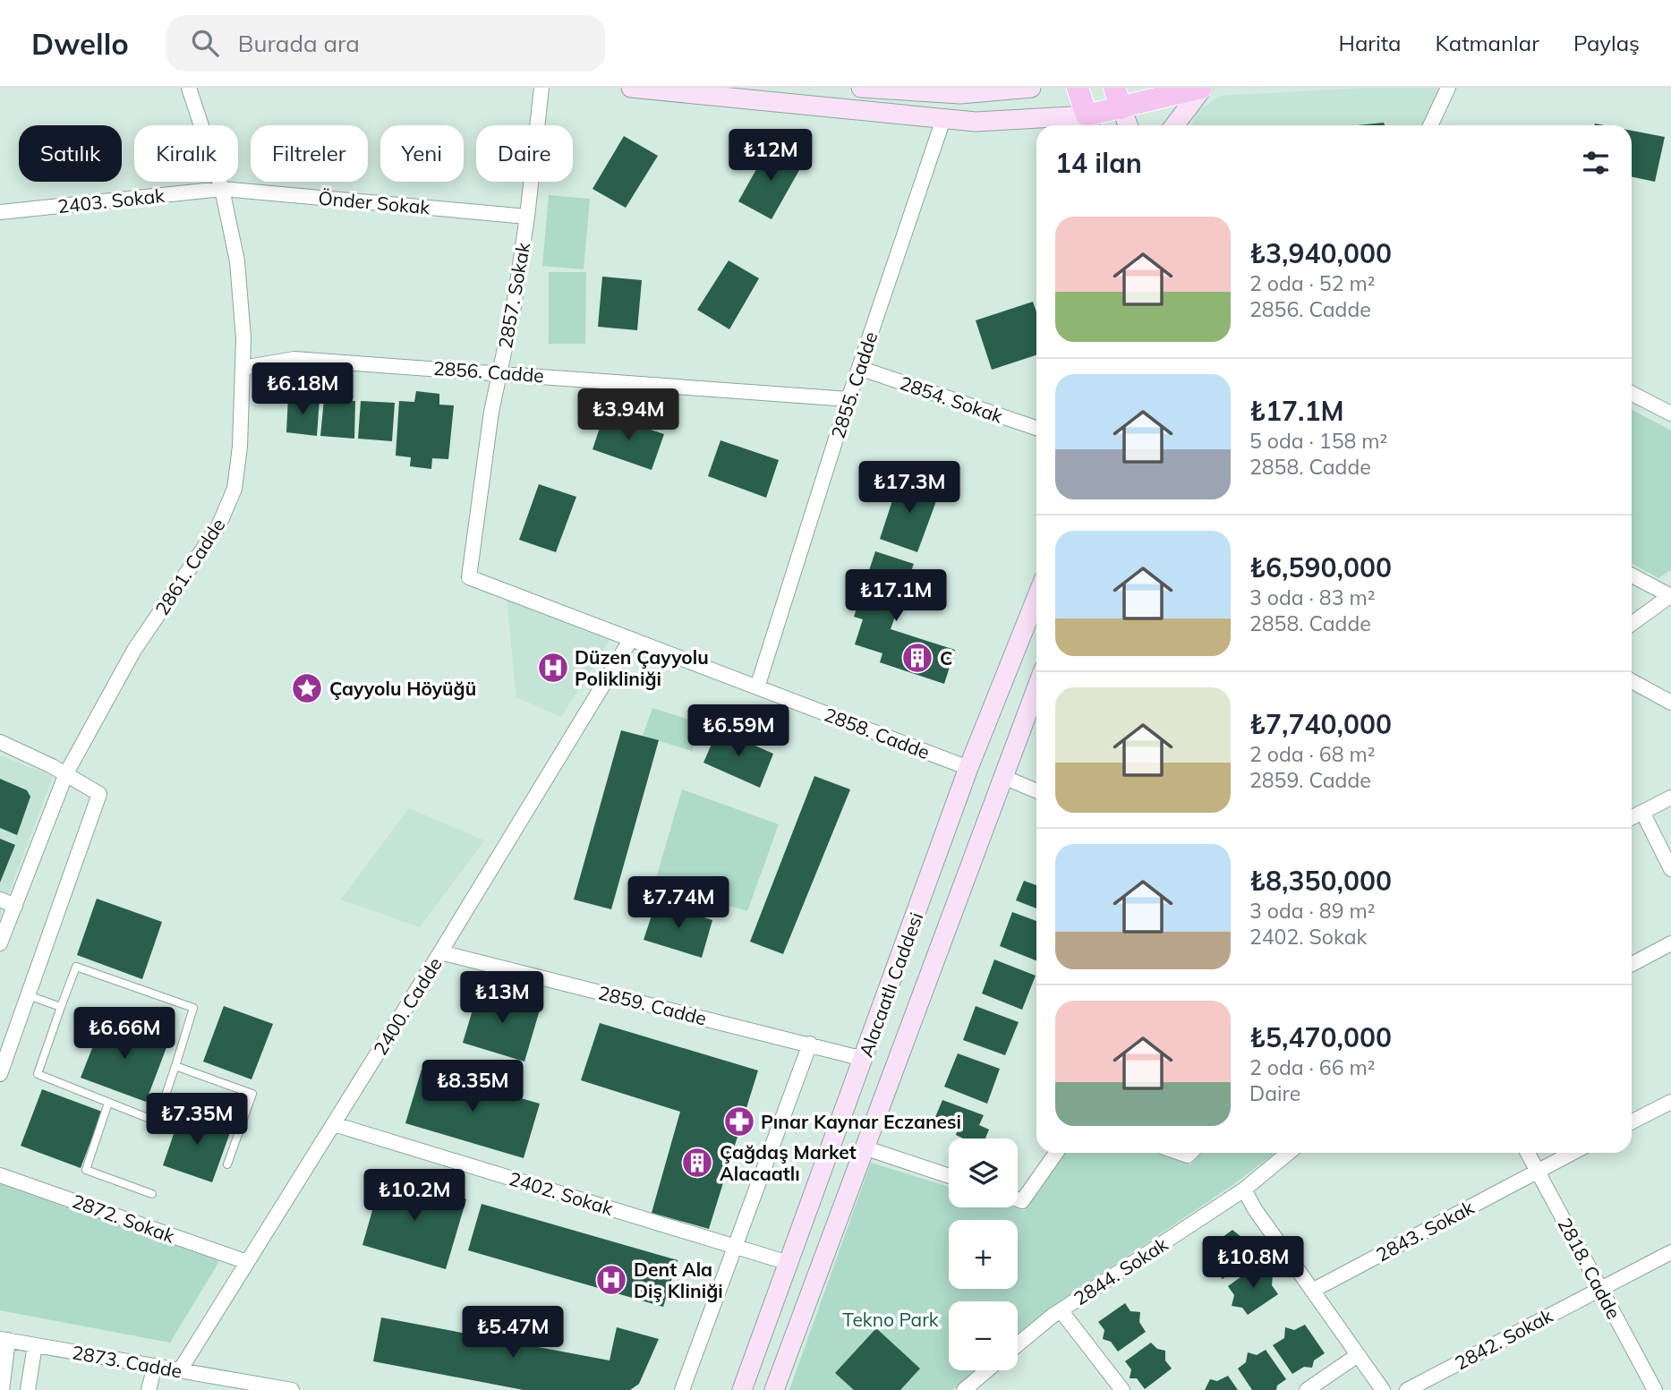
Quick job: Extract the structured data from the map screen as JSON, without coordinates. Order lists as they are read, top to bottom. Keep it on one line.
{"streets":{"main road":["Alacaatlı Caddesi"],"street":["2403. Sokak","Önder Sokak","2857. Sokak","2856. Cadde","2855. Cadde","2854. Sokak","2861. Cadde","2858. Cadde","2859. Cadde","2400. Cadde","2402. Sokak","2872. Sokak","2843. Sokak","2818. Cadde","2844. Sokak","2842. Sokak","2873. Cadde"]},"crossings":[["2403. Sokak","Önder Sokak"],["2403. Sokak","2861. Cadde"],["Önder Sokak","2857. Sokak"],["Önder Sokak","2861. Cadde"],["2857. Sokak","2856. Cadde"],["2857. Sokak","2858. Cadde"],["2856. Cadde","2855. Cadde"],["2856. Cadde","2861. Cadde"],["2855. Cadde","2854. Sokak"],["2855. Cadde","2858. Cadde"],["2858. Cadde","Alacaatlı Caddesi"],["2858. Cadde","2400. Cadde"],["Alacaatlı Caddesi","2859. Cadde"],["Alacaatlı Caddesi","2402. Sokak"],["2859. Cadde","2400. Cadde"],["2400. Cadde","2402. Sokak"],["2400. Cadde","2872. Sokak"],["2400. Cadde","2873. Cadde"],["2843. Sokak","2818. Cadde"],["2818. Cadde","2842. Sokak"]],"parks":["Tekno Park"],"places":{"building":["C","Çağdaş Market Alacaatlı"],"hospital":["Düzen Çayyolu Polikliniği","Dent Ala Diş Kliniği"],"place":["Çayyolu Höyüğü"],"pharmacy":["Pınar Kaynar Eczanesi"]},"page":{"header":"Dwello","search":"Burada ara","nav":["Harita","Katmanlar","Paylaş"],"chip":["Satılık","Kiralık","Filtreler","Yeni","Daire"],"heading":"14 ilan","price":["₺12M","₺6.18M","₺3.94M","₺17.3M","₺17.1M","₺6.59M","₺7.74M","₺13M","₺6.66M","₺8.35M","₺7.35M","₺10.2M","₺10.8M","₺5.47M"],"list":[{"name":"₺3,940,000","note":"2 oda · 52 m² · 2856. Cadde"},{"name":"₺17.1M","note":"5 oda · 158 m² · 2858. Cadde"},{"name":"₺6,590,000","note":"3 oda · 83 m² · 2858. Cadde"},{"name":"₺7,740,000","note":"2 oda · 68 m² · 2859. Cadde"},{"name":"₺8,350,000","note":"3 oda · 89 m² · 2402. Sokak"},{"name":"₺5,470,000","note":"2 oda · 66 m² · Daire"}],"map_buttons":["+","−"]}}
